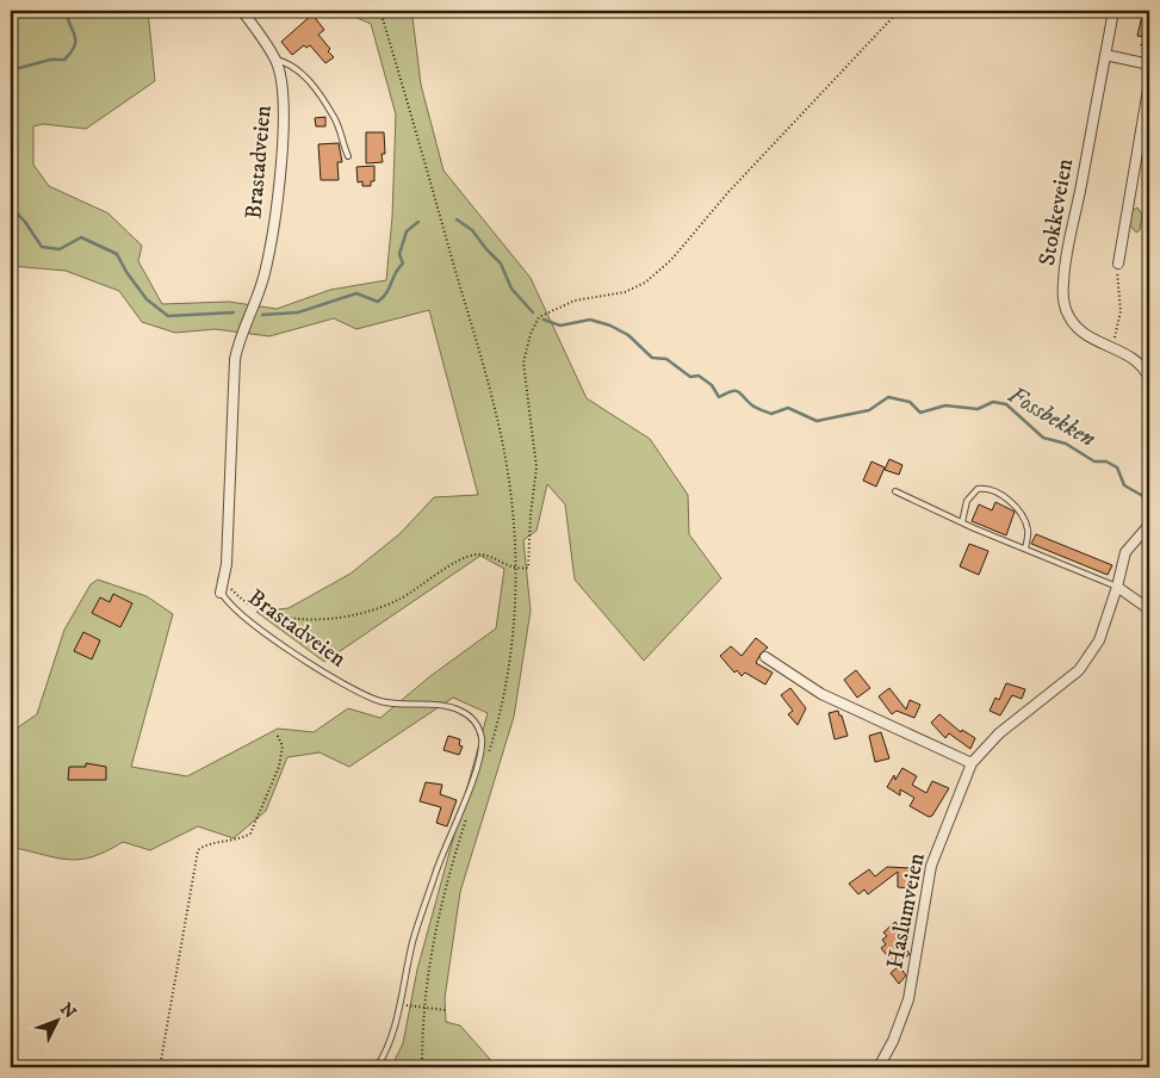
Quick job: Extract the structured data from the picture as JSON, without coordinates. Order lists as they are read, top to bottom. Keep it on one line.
{"streets":{"street":["Brastadveien","Stokkeveien","Haslumveien"]},"water":["Fossbekken"],"north":"top right"}
